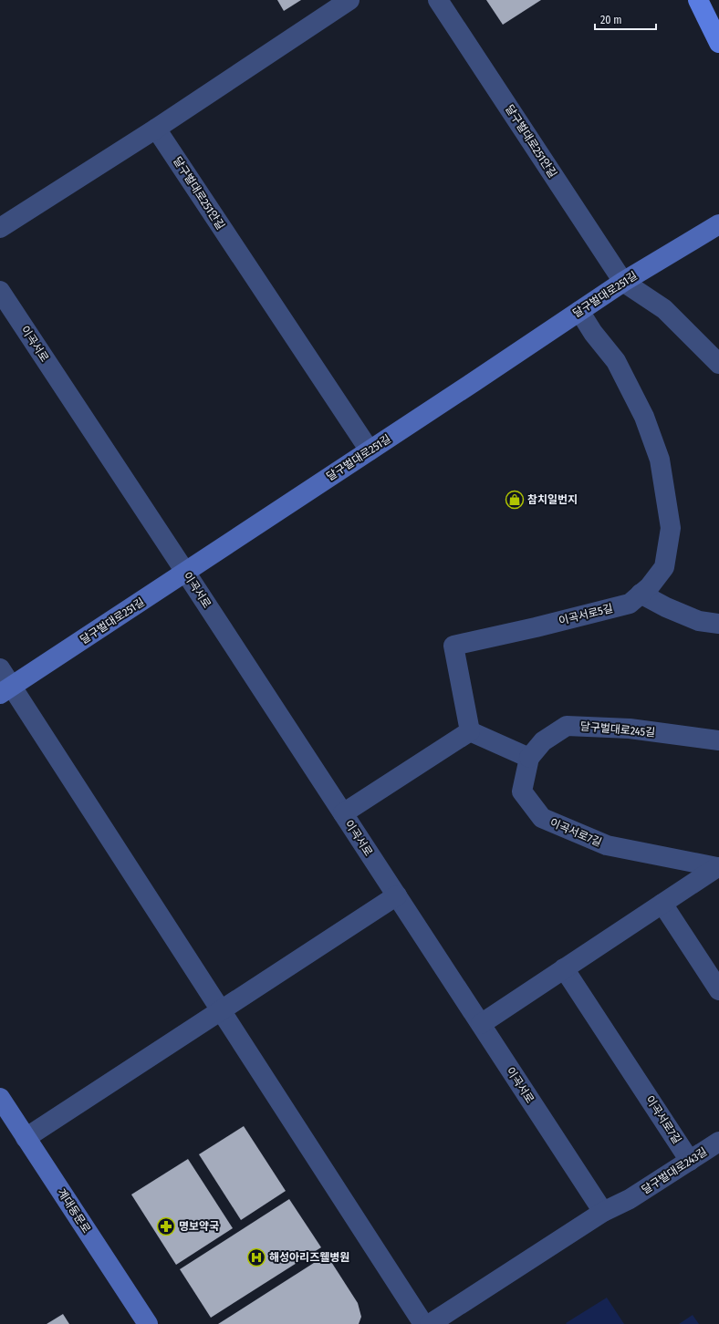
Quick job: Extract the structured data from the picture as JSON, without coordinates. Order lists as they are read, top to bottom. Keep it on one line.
{"streets":{"street":["달구벌대로251안길","달구벌대로251길","이곡서로","이곡서로5길","달구벌대로245길","이곡서로7길","달구벌대로243길","계대동문로"]},"crossings":[["달구벌대로251안길","달구벌대로251길"],["달구벌대로251길","이곡서로"],["달구벌대로251길","이곡서로5길"],["이곡서로","이곡서로7길"],["이곡서로","달구벌대로243길"],["달구벌대로245길","이곡서로7길"],["이곡서로7길","달구벌대로243길"]],"places":{"shop":["참치일번지"],"pharmacy":["명보약국"],"hospital":["해성아리즈웰병원"]},"scale_bar":"20 m"}
